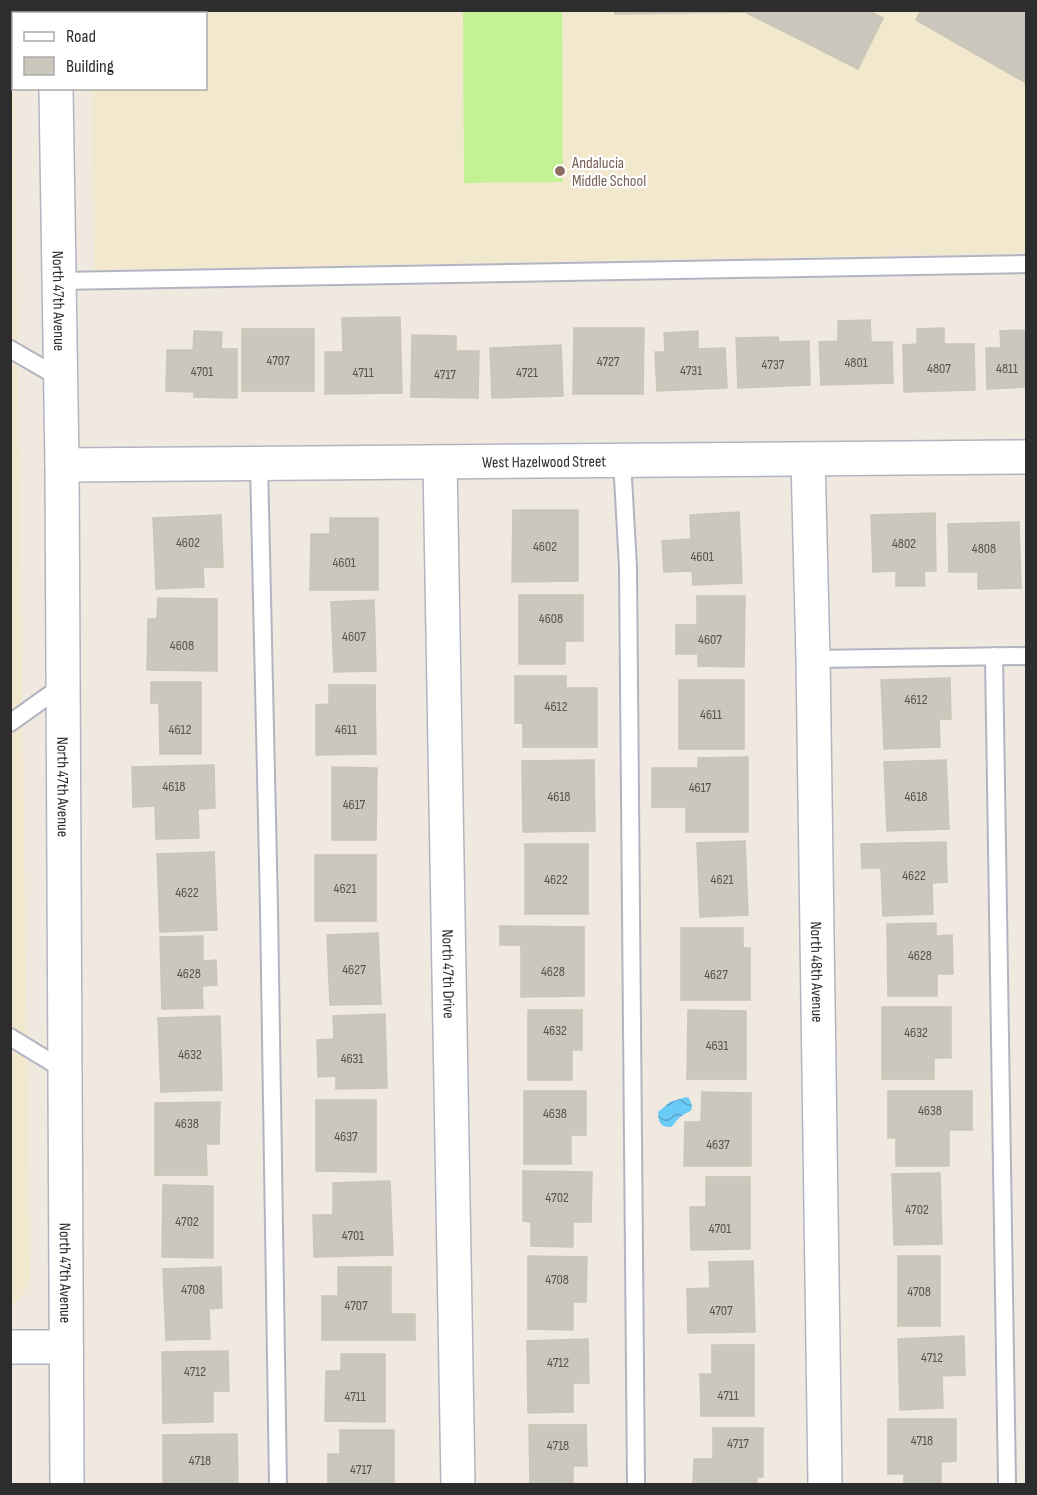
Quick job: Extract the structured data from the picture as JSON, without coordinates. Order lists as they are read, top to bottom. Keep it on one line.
{"streets":{"street":["North 47th Avenue","West Hazelwood Street","North 48th Avenue","North 47th Drive"]},"crossings":[["North 47th Avenue","West Hazelwood Street"],["West Hazelwood Street","North 48th Avenue"],["West Hazelwood Street","North 47th Drive"]],"places":["Andalucia Middle School"],"house_numbers":["4707","4727","4801","4737","4807","4811","4731","4701","4711","4721","4717","4602","4802","4602","4808","4601","4601","4608","4607","4607","4608","4612","4612","4611","4612","4611","4618","4617","4618","4618","4617","4622","4622","4621","4621","4622","4628","4627","4628","4628","4627","4632","4632","4631","4632","4631","4638","4638","4638","4637","4637","4702","4702","4702","4701","4701","4708","4708","4708","4707","4707","4712","4712","4712","4711","4711","4718","4717","4718","4718","4717"],"legend":["Road","Building"]}
